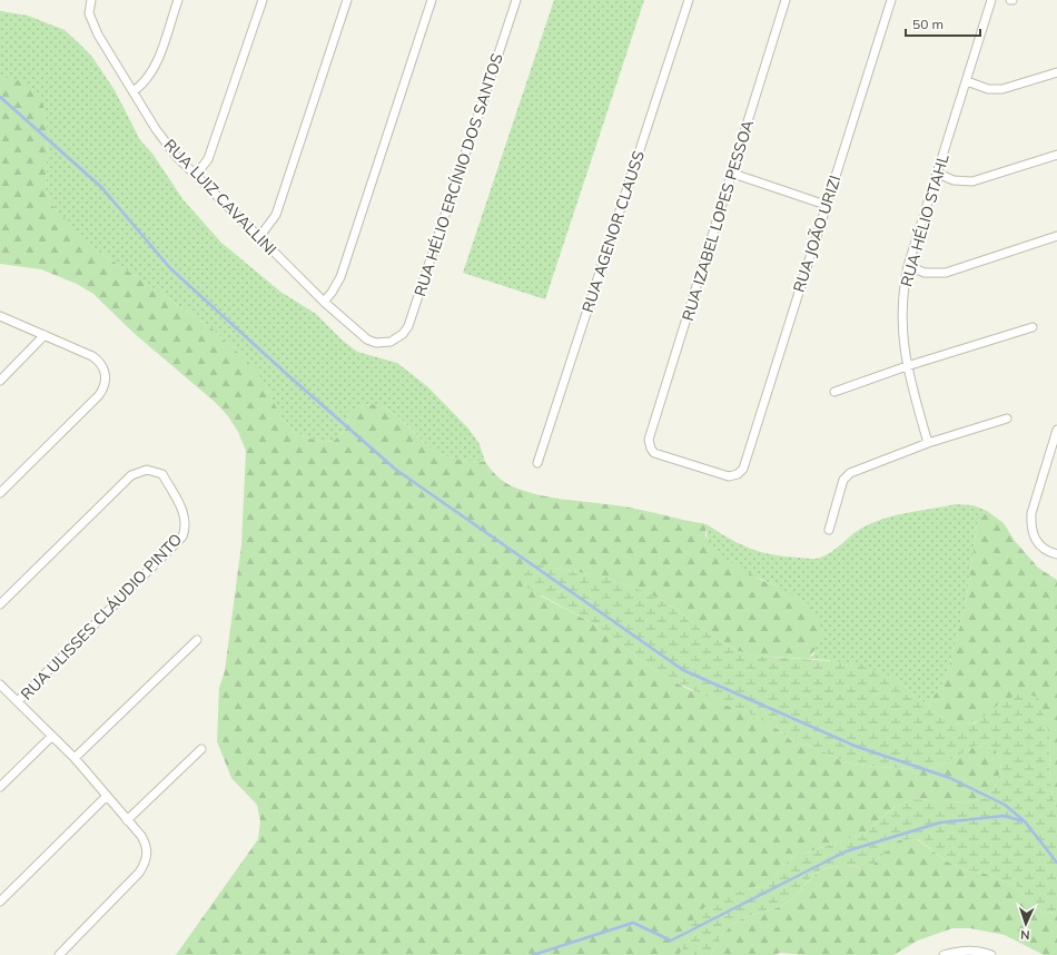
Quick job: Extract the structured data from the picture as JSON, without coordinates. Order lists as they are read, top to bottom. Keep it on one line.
{"streets":{"street":["RUA HÉLIO ERCÍNIO DOS SANTOS","RUA LUIZ CAVALLINI","RUA IZABEL LOPES PESSOA","RUA HÉLIO STAHL","RUA AGENOR CLAUSS","RUA JOÃO URIZI","RUA ULISSES CLÁUDIO PINTO"]},"crossings":[["RUA HÉLIO ERCÍNIO DOS SANTOS","RUA LUIZ CAVALLINI"],["RUA IZABEL LOPES PESSOA","RUA JOÃO URIZI"]],"scale_bar":"50 m","north":"bottom"}
